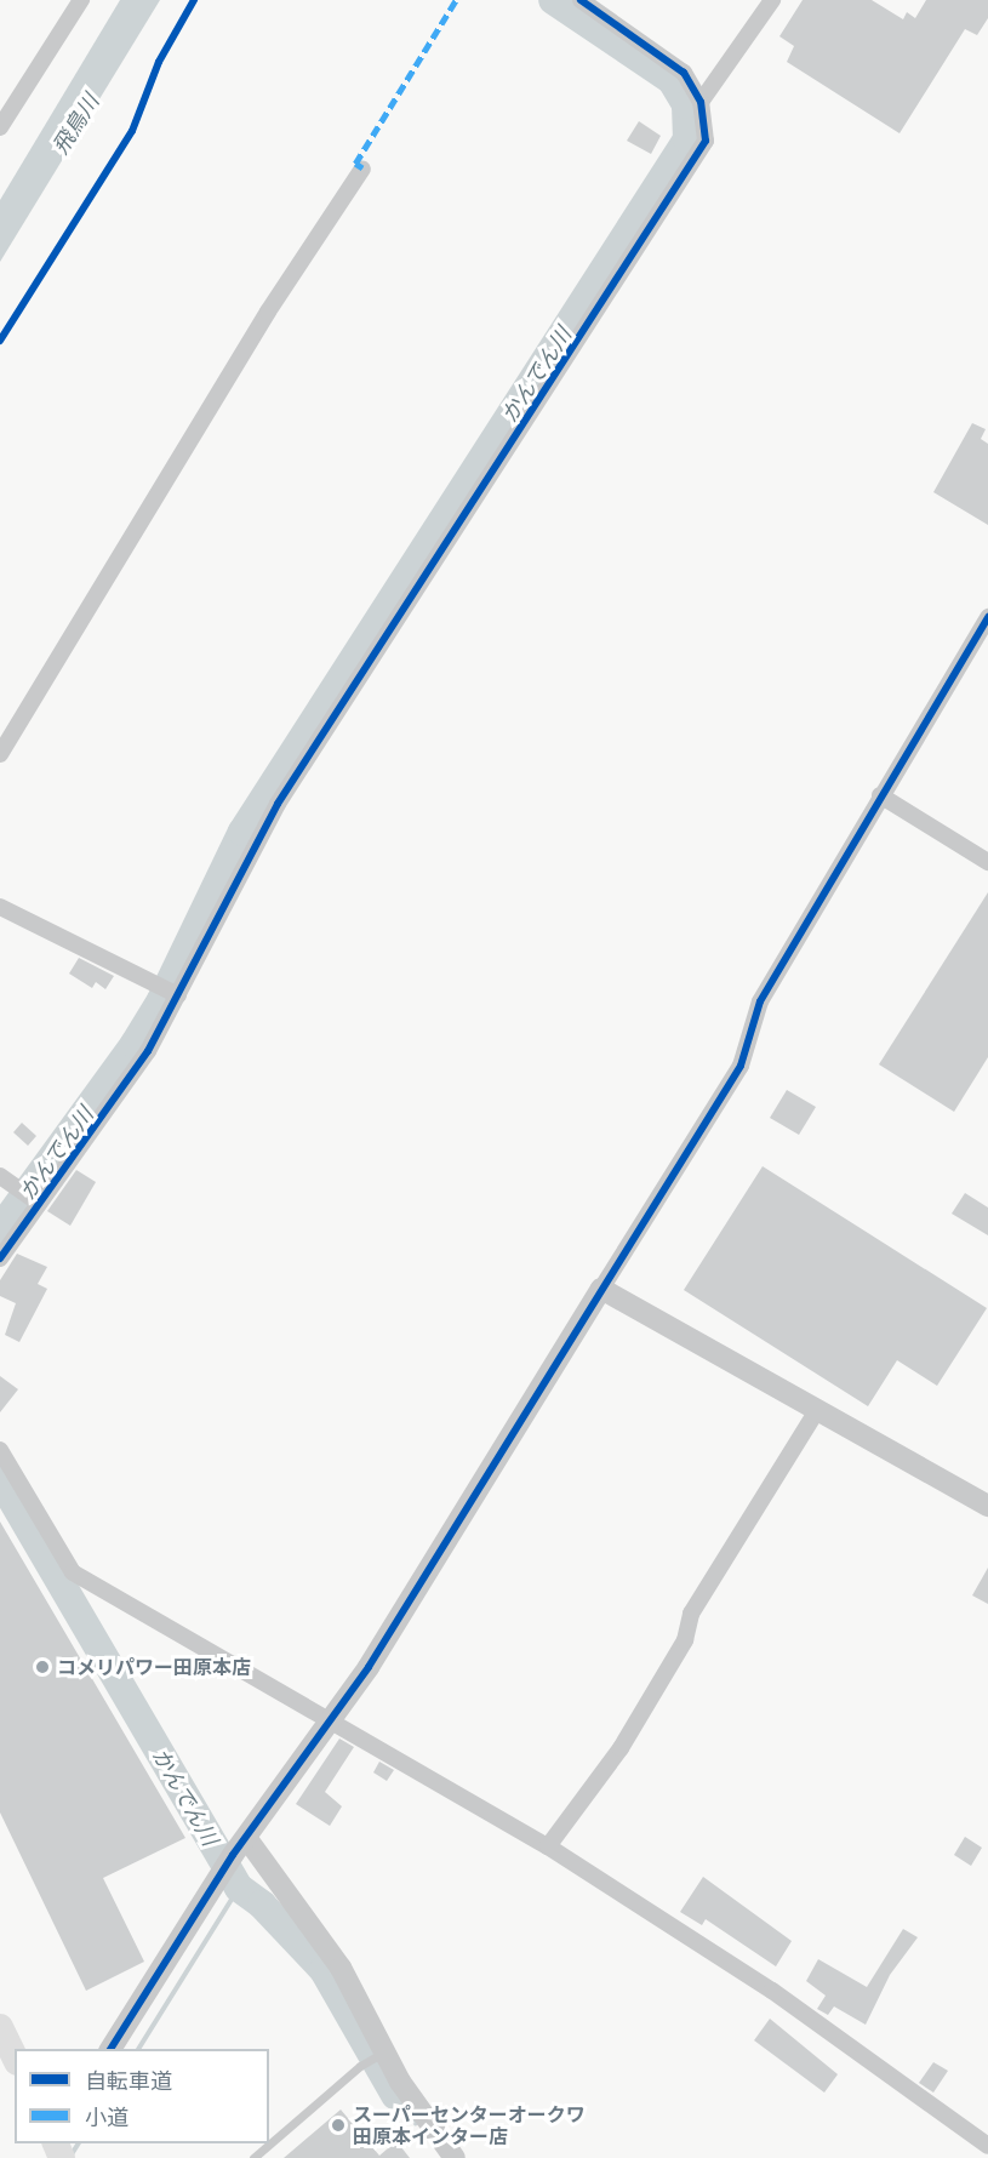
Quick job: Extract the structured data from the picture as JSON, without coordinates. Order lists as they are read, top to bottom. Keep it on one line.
{"water":["飛鳥川","かんでん川"],"places":["コメリパワー田原本店","スーパーセンターオークワ 田原本インター店"],"legend":["自転車道","小道"]}
